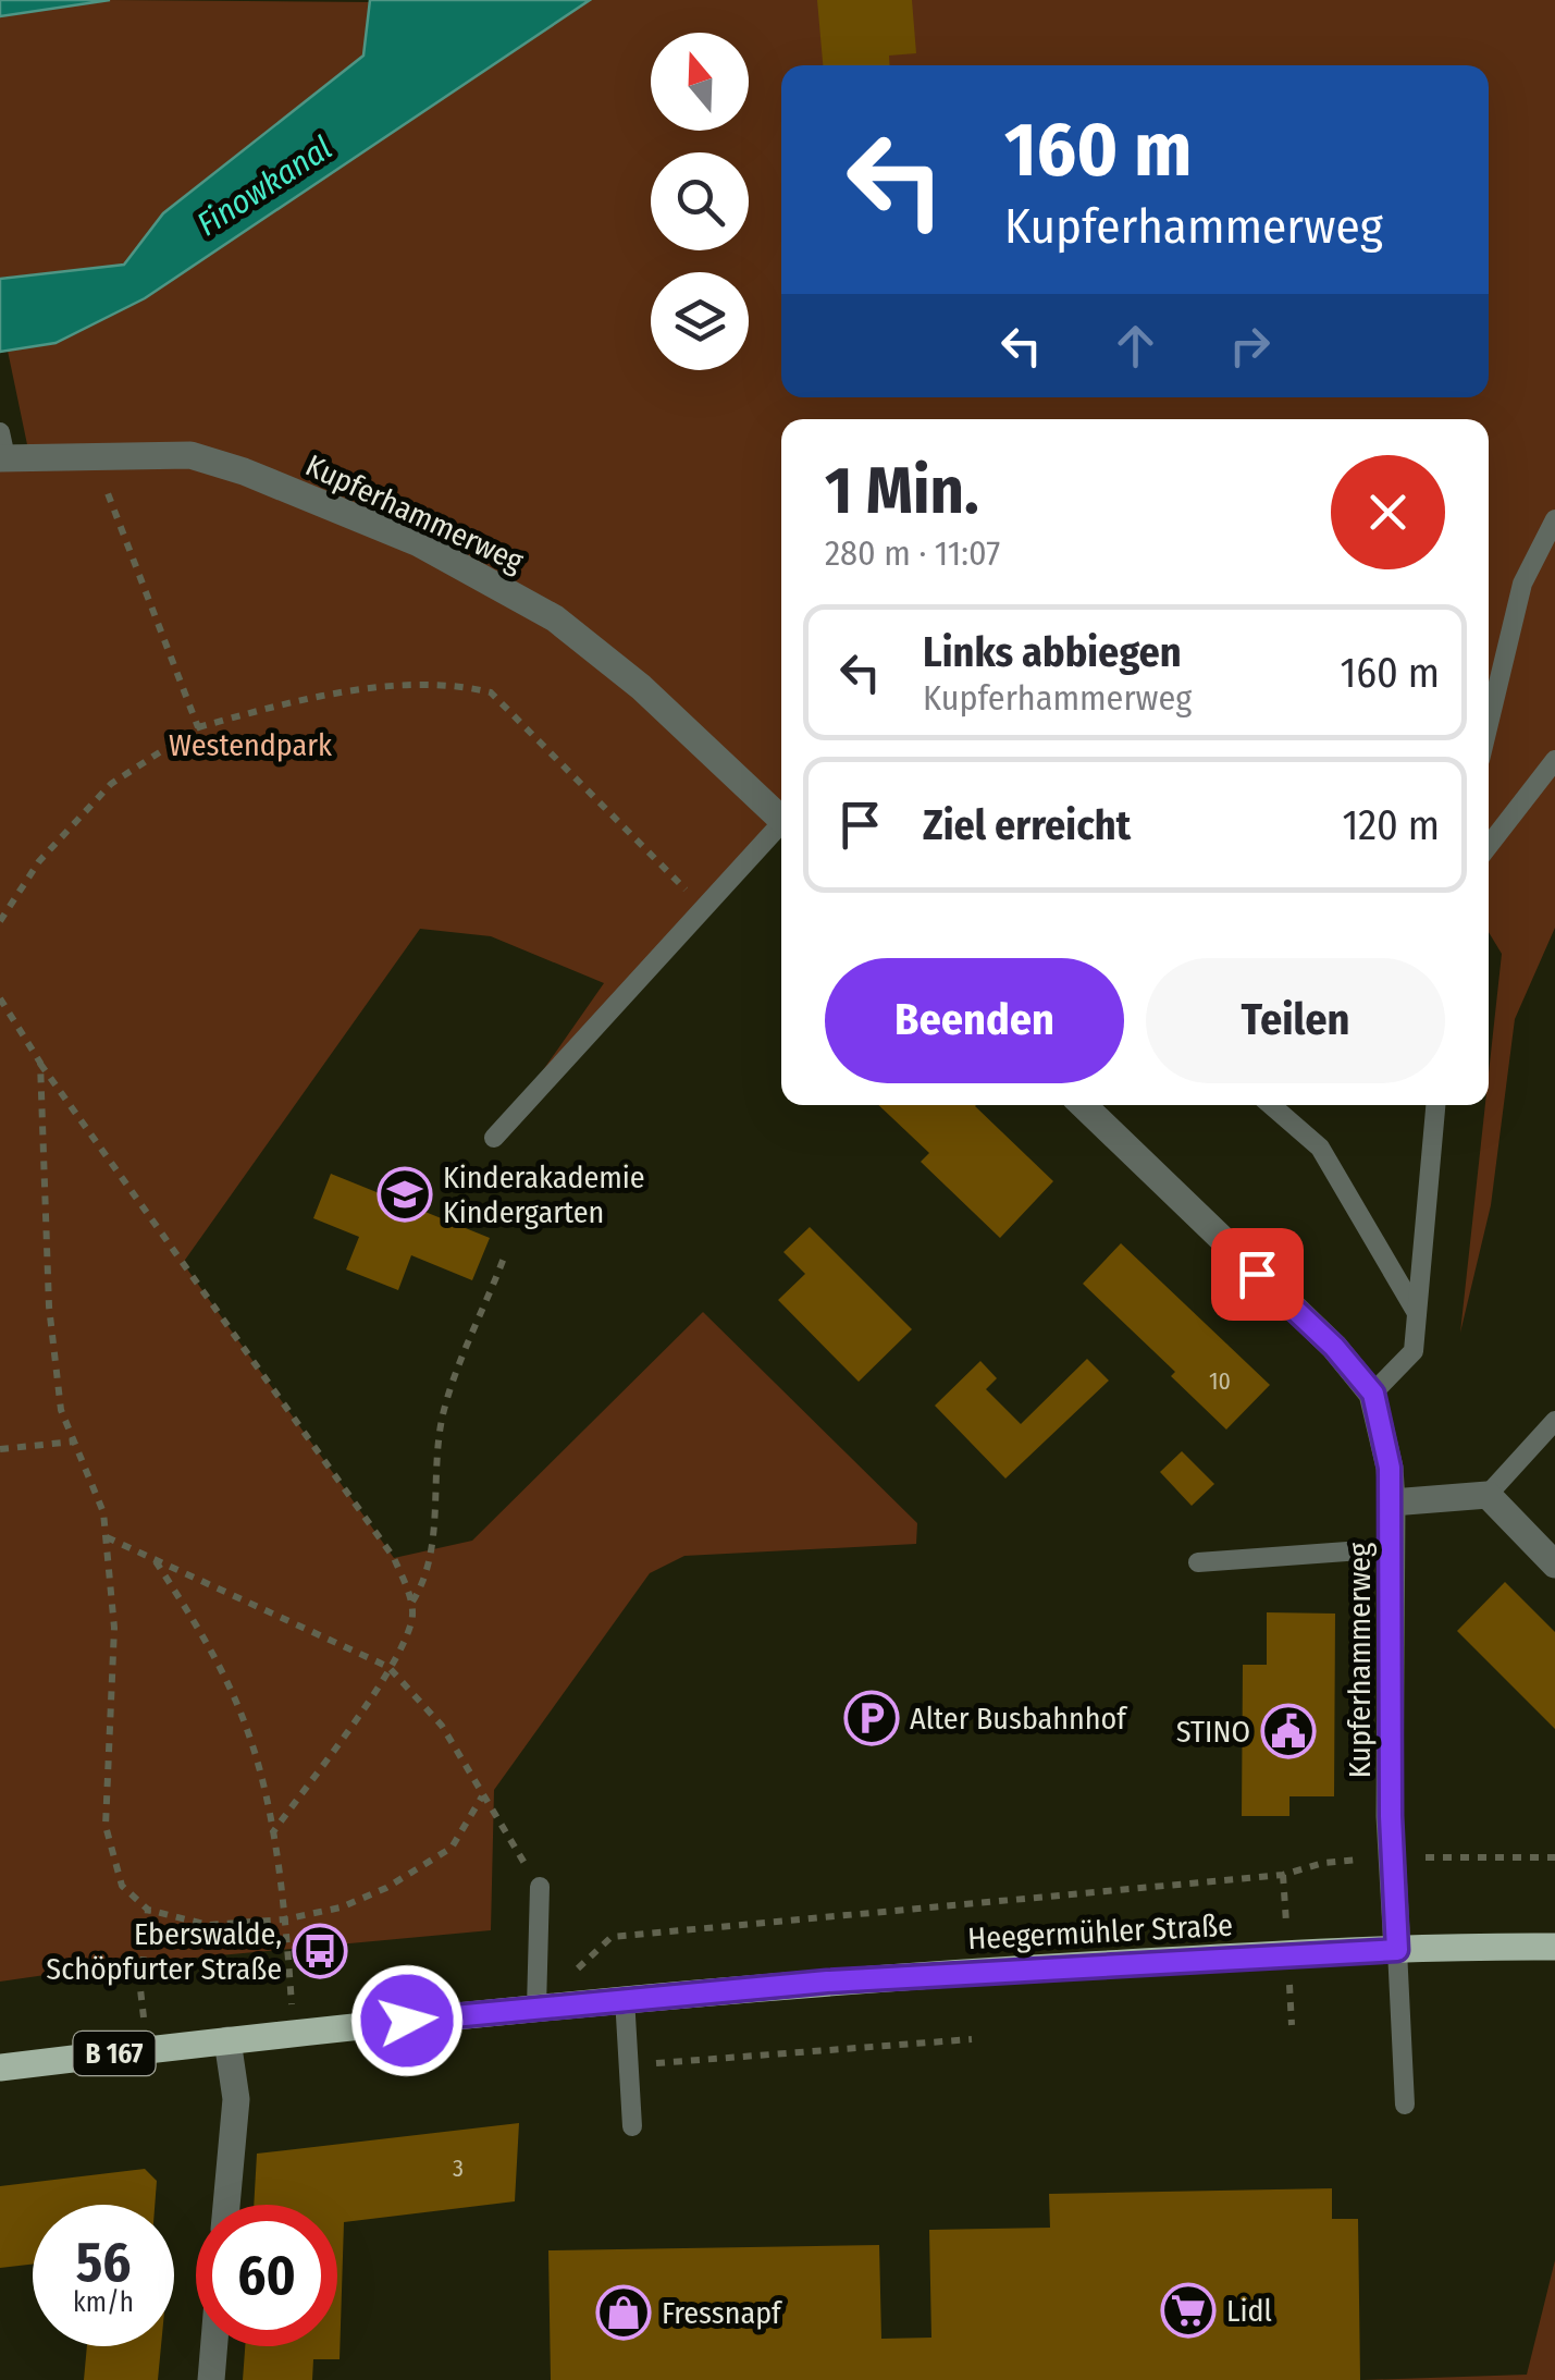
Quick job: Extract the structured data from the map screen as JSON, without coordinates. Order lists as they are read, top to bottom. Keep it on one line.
{"streets":{"main road":["Heegermühler Straße","B 167"],"street":["Kupferhammerweg"]},"crossings":[["Kupferhammerweg","Heegermühler Straße"]],"water":["Finowkanal"],"parks":["Westendpark"],"places":{"school or university":["Kinderakademie Kindergarten"],"parking":["Alter Busbahnhof"],"public building":["STINO"],"bus stop":["Eberswalde, Schöpfurter Straße"],"supermarket":["Lidl"],"shop":["Fressnapf"]},"house_numbers":["10","3"],"north":"top","page":{"turn":["160 m","Kupferhammerweg"],"heading":["1 Min.","280 m · 11:07"],"list":[{"name":"Links abbiegen","note":"Kupferhammerweg","value":"160 m"},{"name":"Ziel erreicht","value":"120 m"}],"buttons":["Beenden","Teilen"],"speed":"56 km/h","limit":"60"}}
